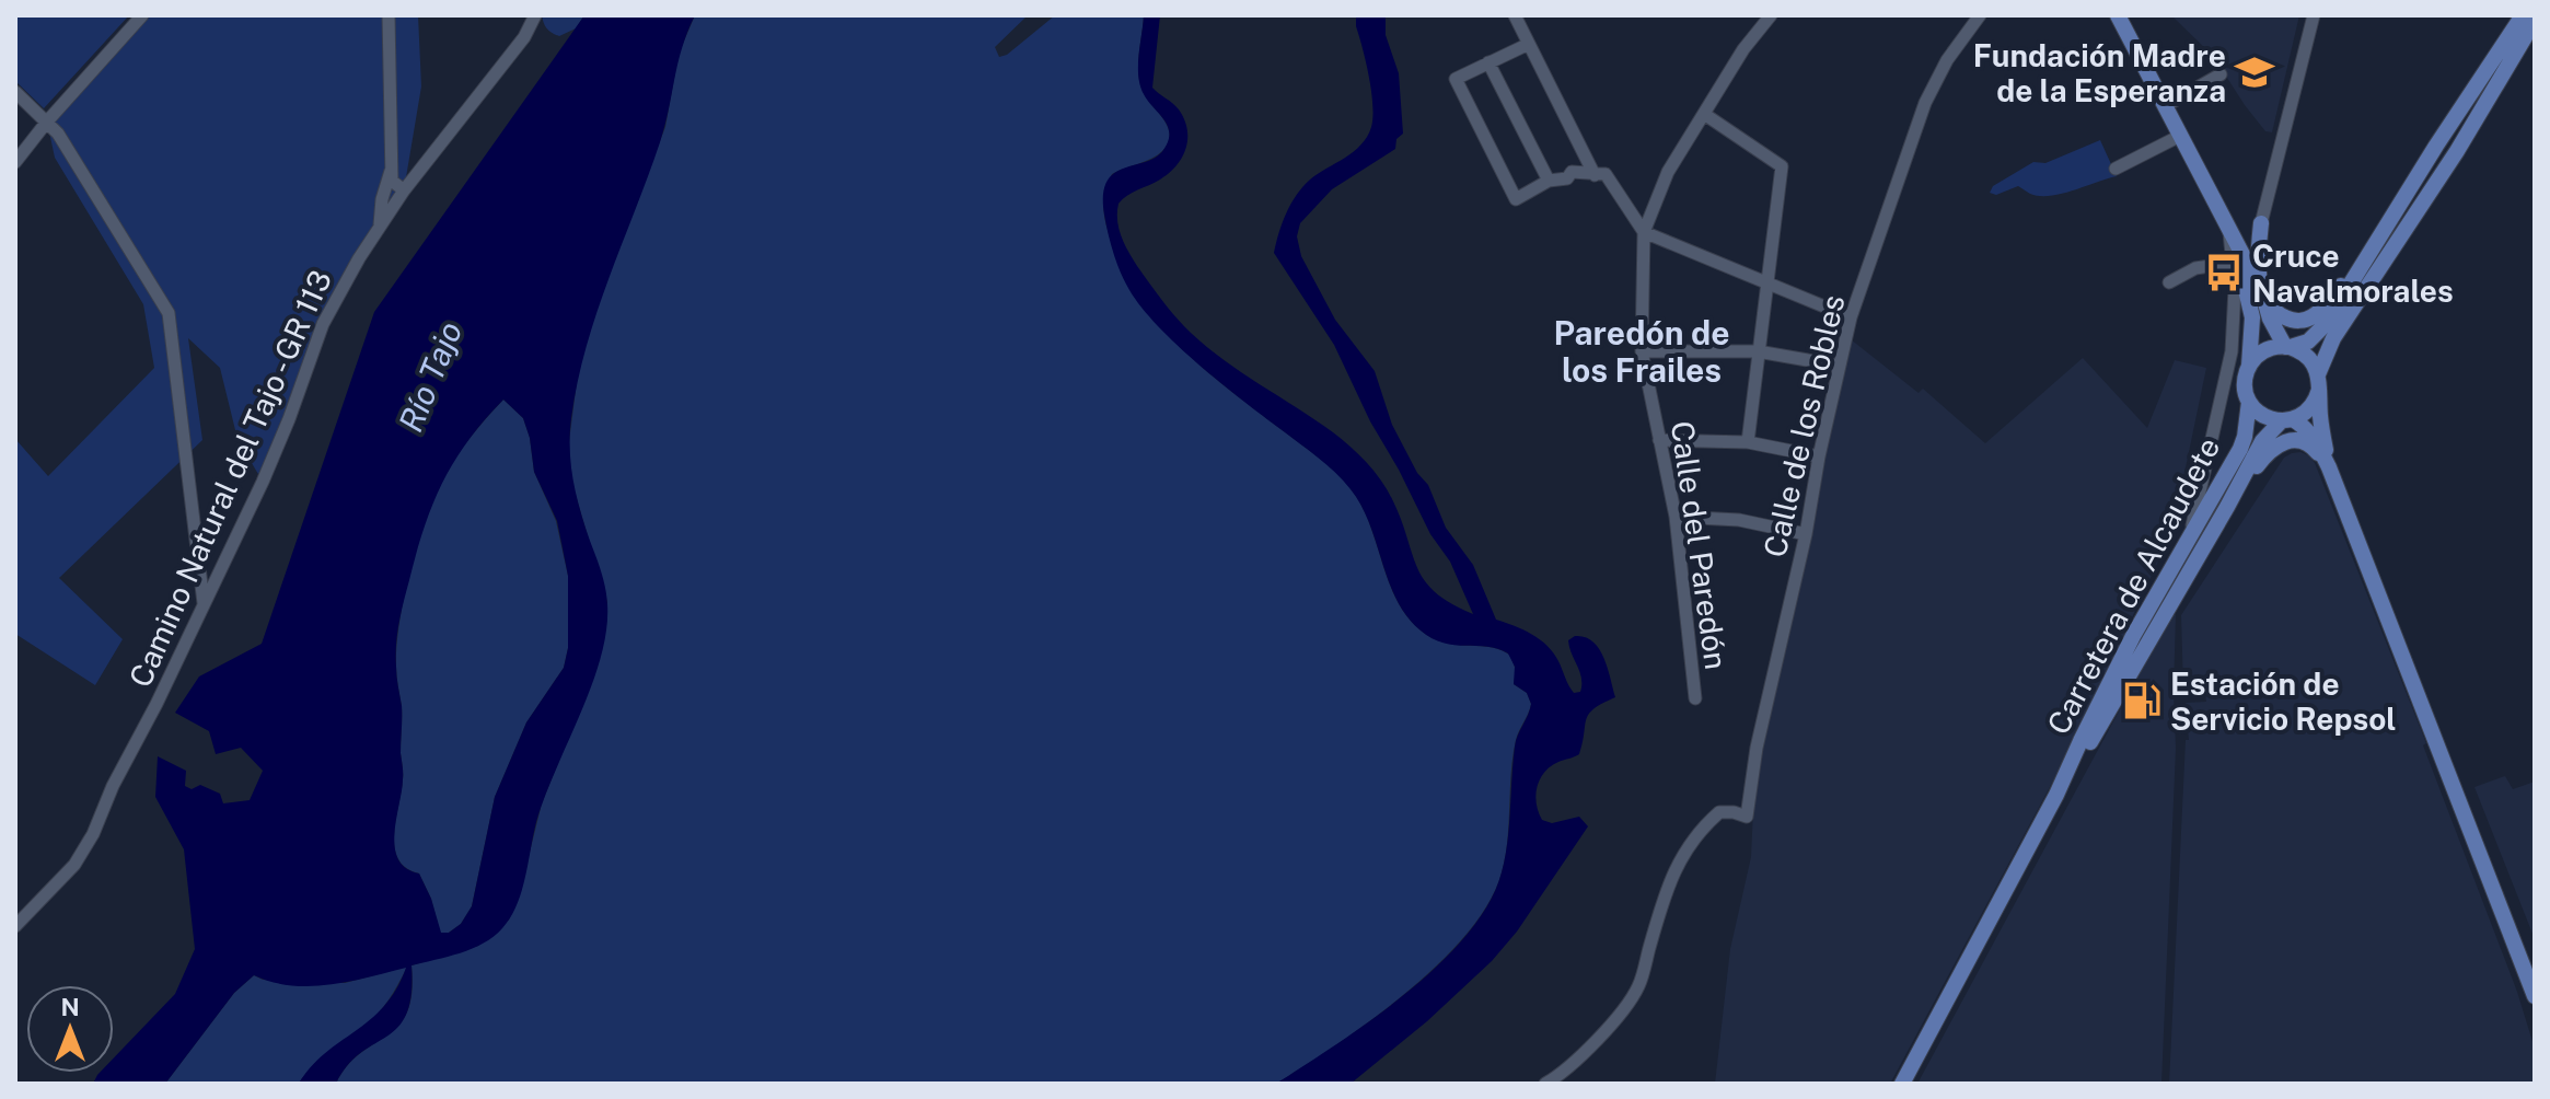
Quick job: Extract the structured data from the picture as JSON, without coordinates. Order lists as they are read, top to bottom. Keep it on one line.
{"streets":{"main road":["Carretera de Alcaudete"],"street":["Calle de los Robles","Camino Natural del Tajo - GR 113","Calle del Paredón"]},"districts":["Paredón de los Frailes"],"water":["Río Tajo"],"places":{"school or university":["Fundación Madre de la Esperanza"],"bus stop":["Cruce Navalmorales"],"fuel station":["Estación de Servicio Repsol"]},"north":"top"}
